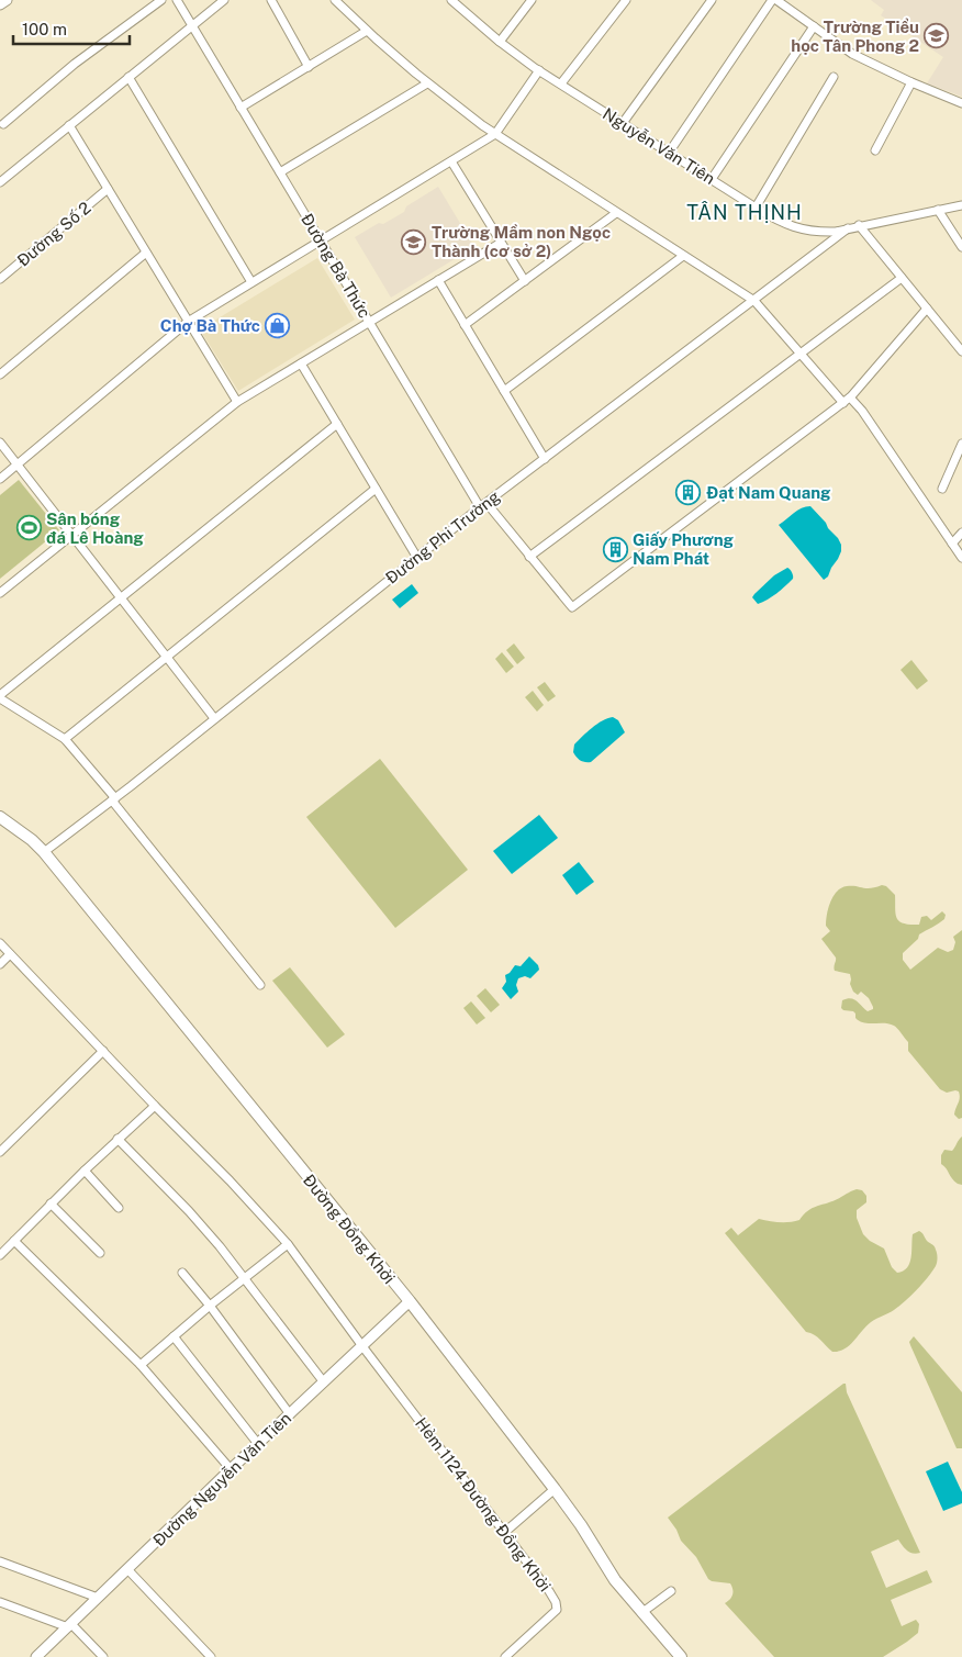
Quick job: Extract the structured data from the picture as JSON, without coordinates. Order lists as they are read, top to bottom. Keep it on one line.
{"streets":{"main road":["Đường Đồng Khởi"],"street":["Nguyễn Văn Tiên","Đường Số 2","Đường Bà Thức","Đường Phi Trường","Đường Nguyễn Văn Tiên","Hẻm 1124 Đường Đồng Khởi"]},"crossings":[["Nguyễn Văn Tiên","Đường Phi Trường"],["Đường Bà Thức","Đường Phi Trường"],["Đường Phi Trường","Đường Đồng Khởi"],["Đường Đồng Khởi","Đường Nguyễn Văn Tiên"],["Đường Nguyễn Văn Tiên","Hẻm 1124 Đường Đồng Khởi"]],"districts":["TÂN THỊNH"],"places":{"school or university":["Trường Tiểu học Tân Phong 2","Trường Mầm non Ngọc Thành (cơ sở 2)"],"shop":["Chợ Bà Thức"],"building":["Đạt Nam Quang","Giấy Phương Nam Phát"],"sports":["Sân bóng đá Lê Hoàng"]},"scale_bar":"100 m"}
